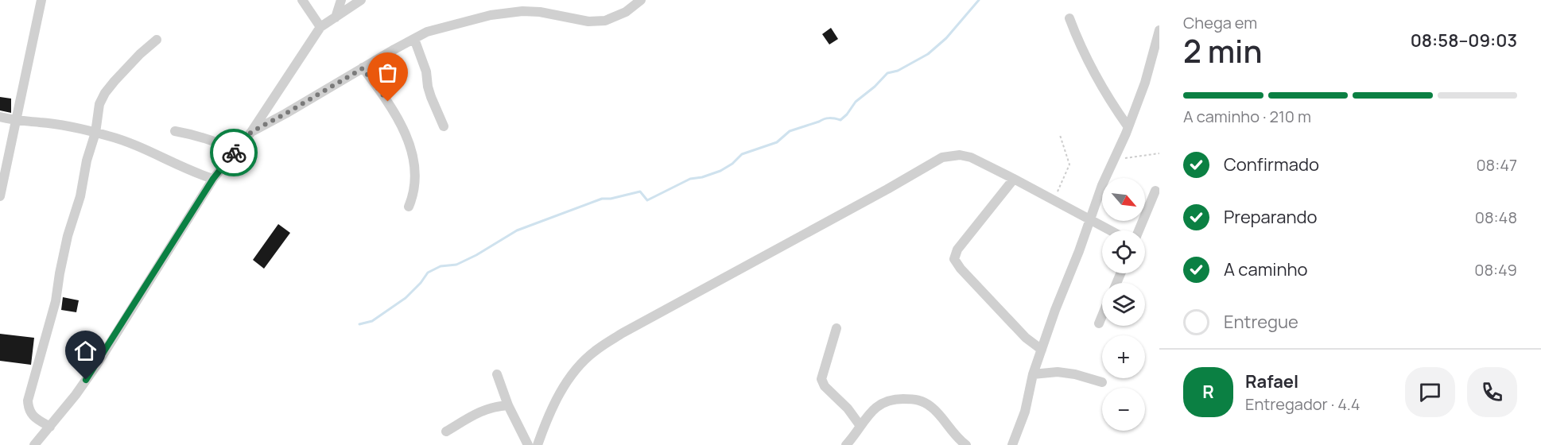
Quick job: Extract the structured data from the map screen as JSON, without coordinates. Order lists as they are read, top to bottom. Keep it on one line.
{"north":"bottom right","page":{"heading":["2 min","Chega em","08:58–09:03"],"panel":["Rafael","Entregador · 4.4"],"bar":"A caminho · 210 m","list":[["Confirmado","08:47"],["Preparando","08:48"],["A caminho","08:49"],"Entregue"],"map_buttons":["+","−"],"round":"R"}}
